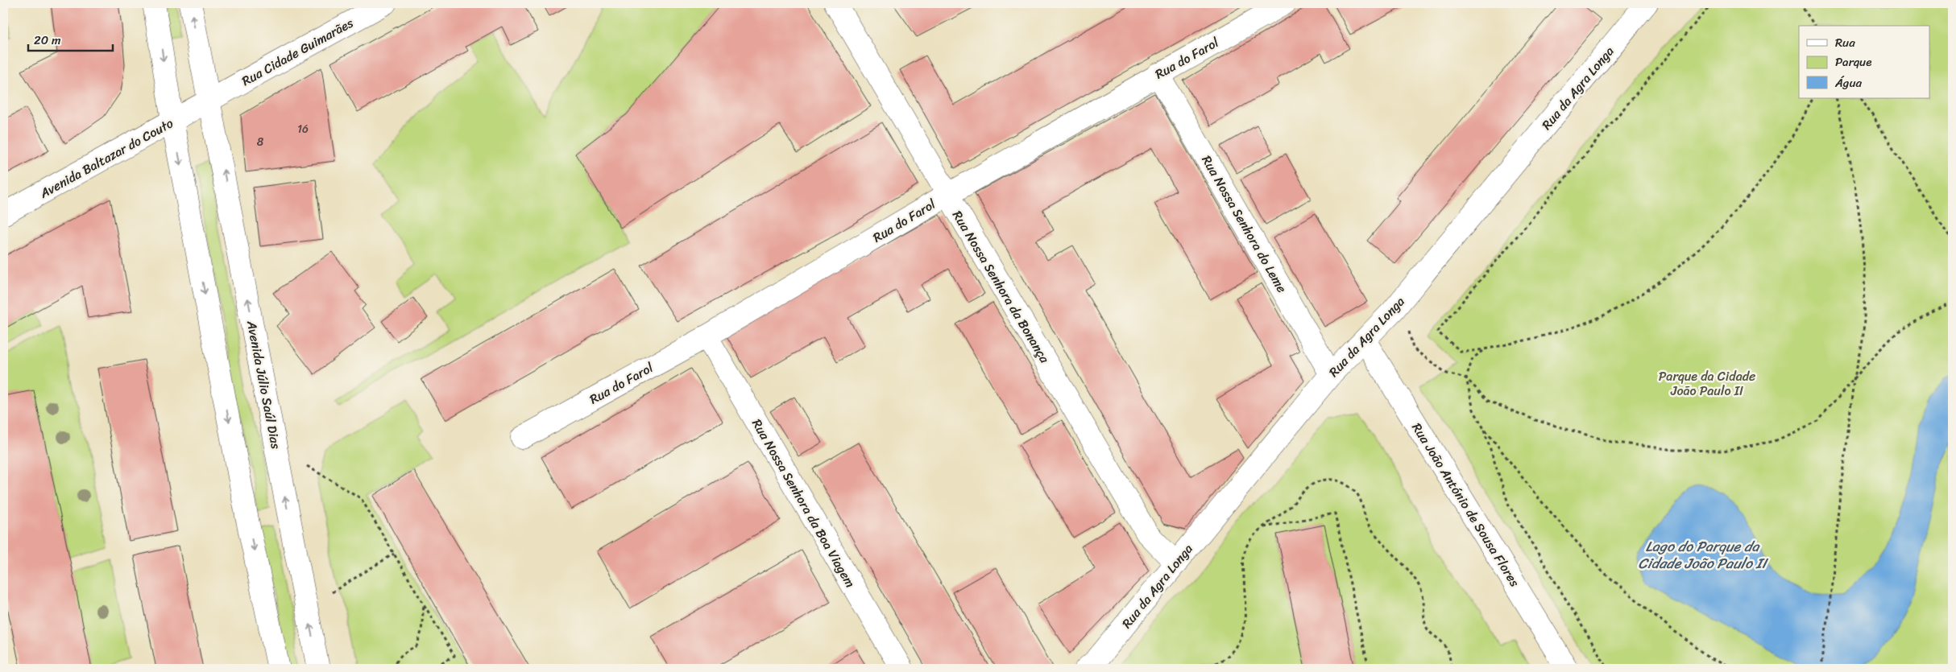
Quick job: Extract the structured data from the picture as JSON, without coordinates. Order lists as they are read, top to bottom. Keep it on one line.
{"streets":{"street":["Rua Cidade Guimarães","Rua do Farol","Rua da Agra Longa","Avenida Baltazar do Couto","Rua Nossa Senhora do Leme","Rua Nossa Senhora da Bonança","Avenida Júlio Saúl Dias","Rua Nossa Senhora da Boa Viagem","Rua João António de Sousa Flores"]},"crossings":[["Rua Cidade Guimarães","Avenida Baltazar do Couto"],["Rua Cidade Guimarães","Avenida Júlio Saúl Dias"],["Rua do Farol","Rua Nossa Senhora do Leme"],["Rua do Farol","Rua Nossa Senhora da Bonança"],["Rua do Farol","Rua Nossa Senhora da Boa Viagem"],["Rua da Agra Longa","Rua Nossa Senhora do Leme"],["Rua da Agra Longa","Rua Nossa Senhora da Bonança"],["Rua da Agra Longa","Rua João António de Sousa Flores"],["Avenida Baltazar do Couto","Avenida Júlio Saúl Dias"]],"water":["Lago do Parque da Cidade João Paulo II"],"parks":["Parque da Cidade João Paulo II"],"house_numbers":["16","8"],"legend":["Rua","Parque","Água"],"scale_bar":"20 m"}
